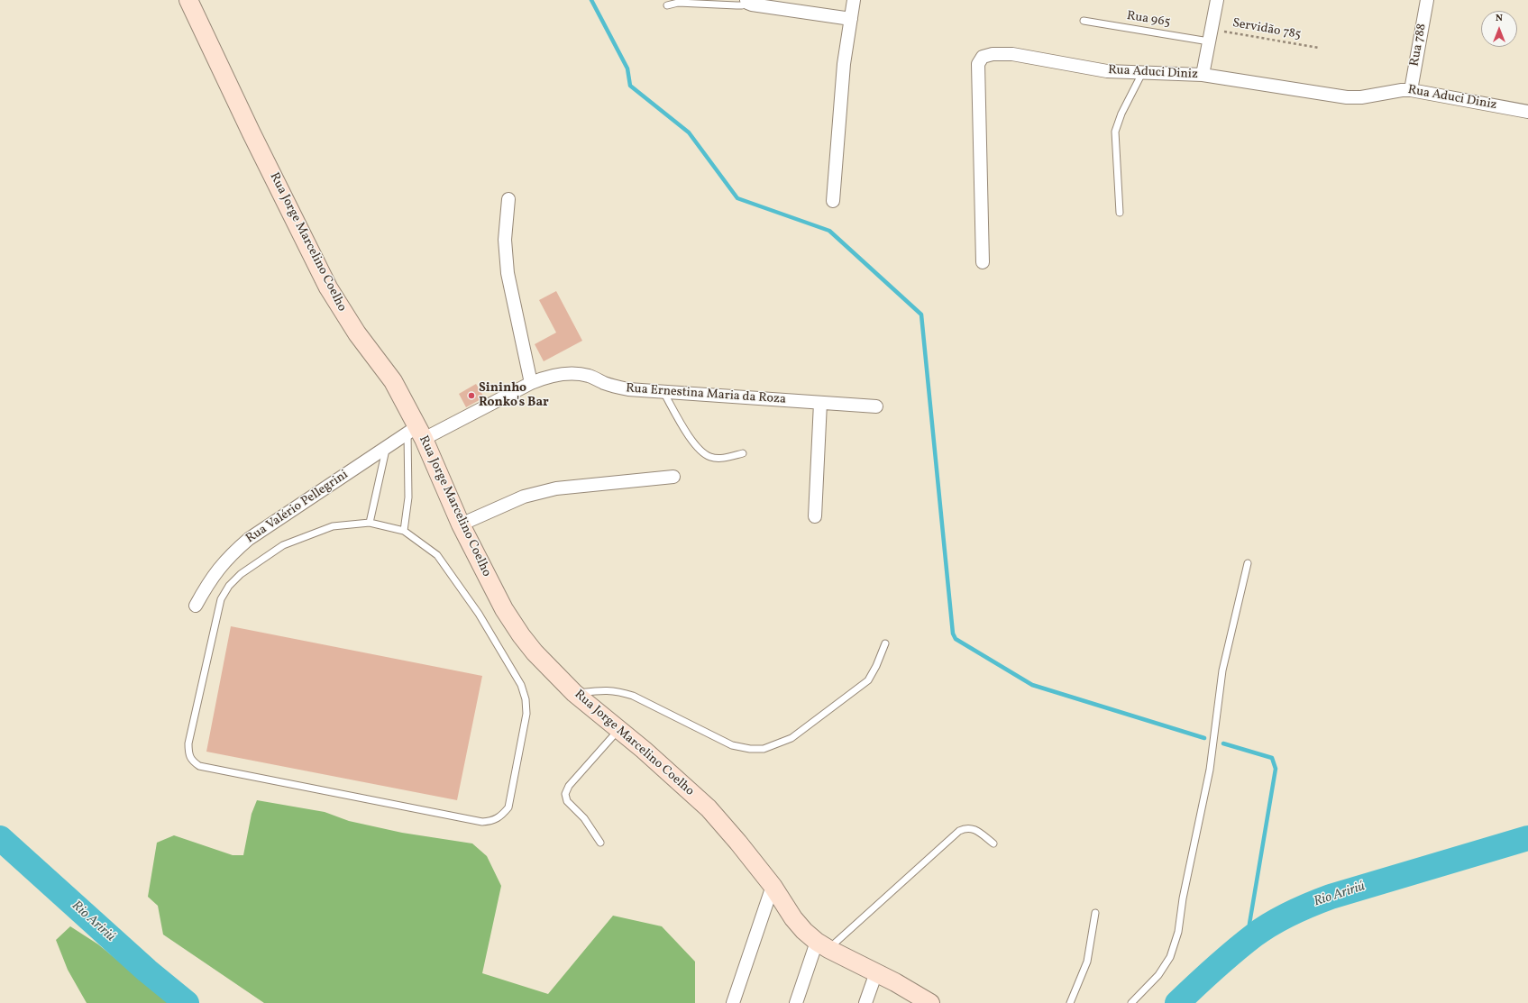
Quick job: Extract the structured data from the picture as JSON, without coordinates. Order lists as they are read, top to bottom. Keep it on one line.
{"streets":{"street":["Rua 788","Rua Aduci Diniz","Rua Jorge Marcelino Coelho","Rua Ernestina Maria da Roza","Rua Valério Pellegrini"],"lane":["Rua 965"],"path":["Servidão 785"]},"crossings":[["Rua 965","Servidão 785"],["Rua 788","Rua Aduci Diniz"],["Rua Jorge Marcelino Coelho","Rua Ernestina Maria da Roza"],["Rua Jorge Marcelino Coelho","Rua Valério Pellegrini"],["Rua Ernestina Maria da Roza","Rua Valério Pellegrini"]],"water":["Rio Aririú"],"places":["Sininho Ronko's Bar"],"north":"top"}
